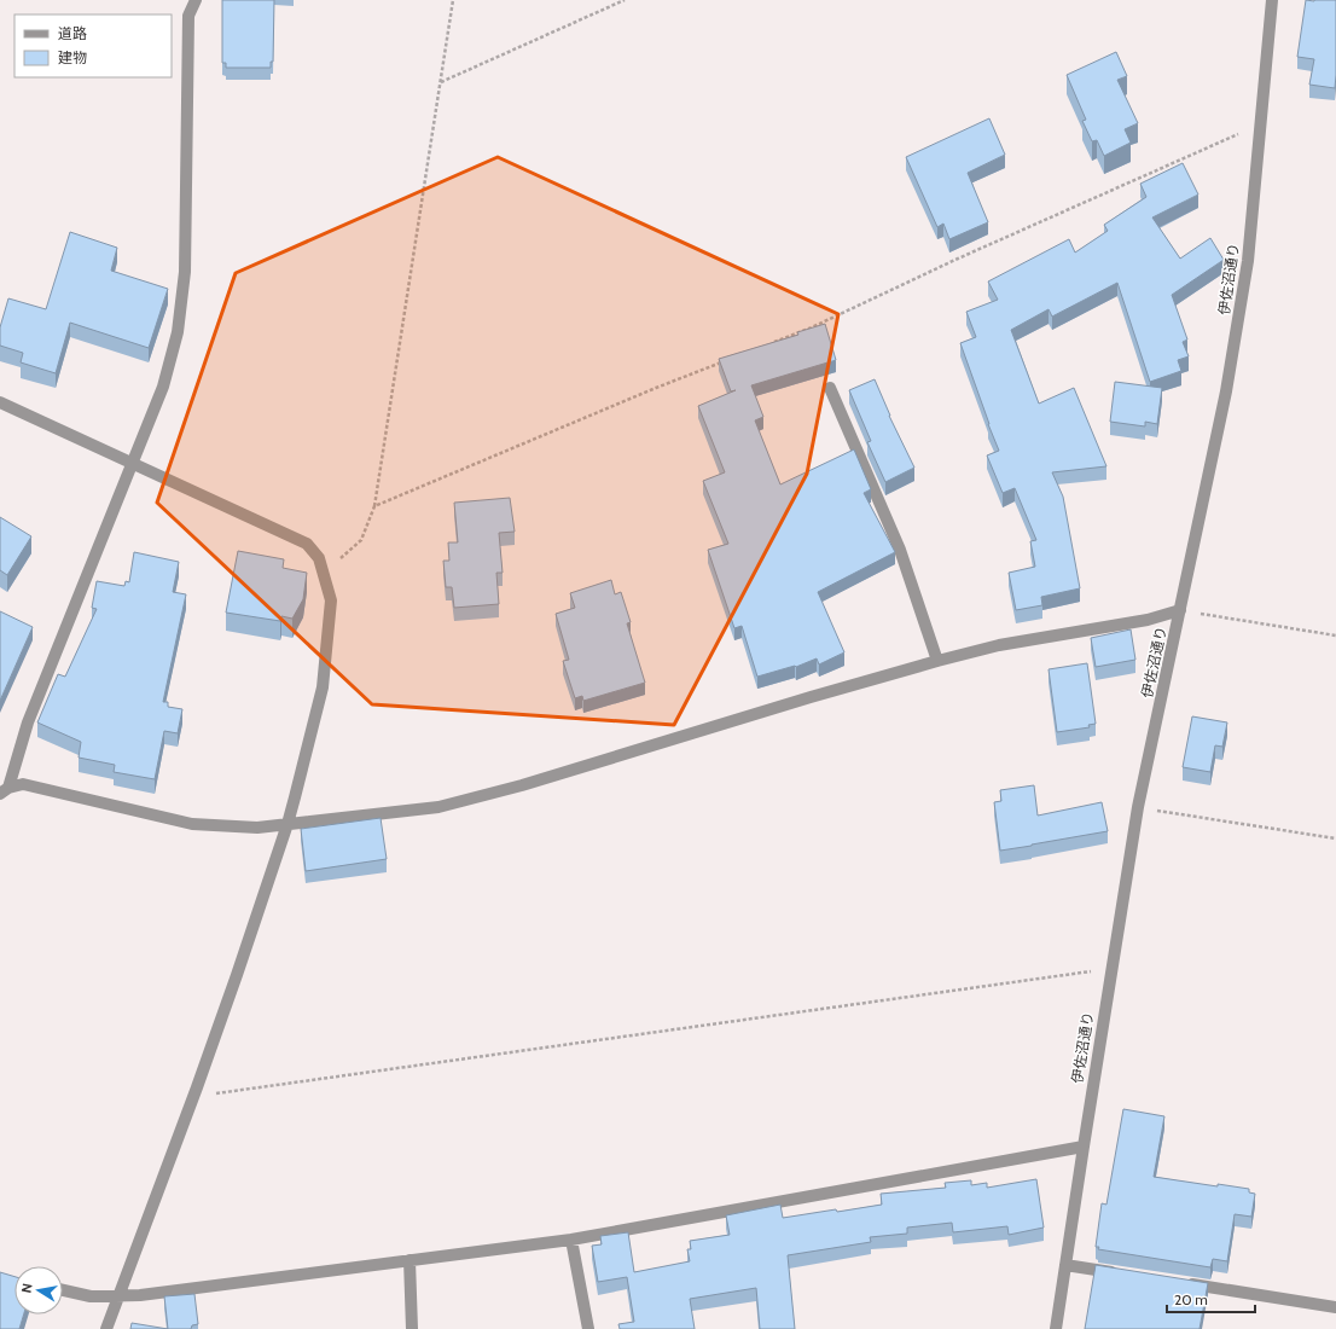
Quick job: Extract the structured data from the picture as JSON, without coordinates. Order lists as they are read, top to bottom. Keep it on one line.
{"streets":{"street":["伊佐沼通り"]},"legend":["道路","建物"],"scale_bar":"20 m","north":"left"}
